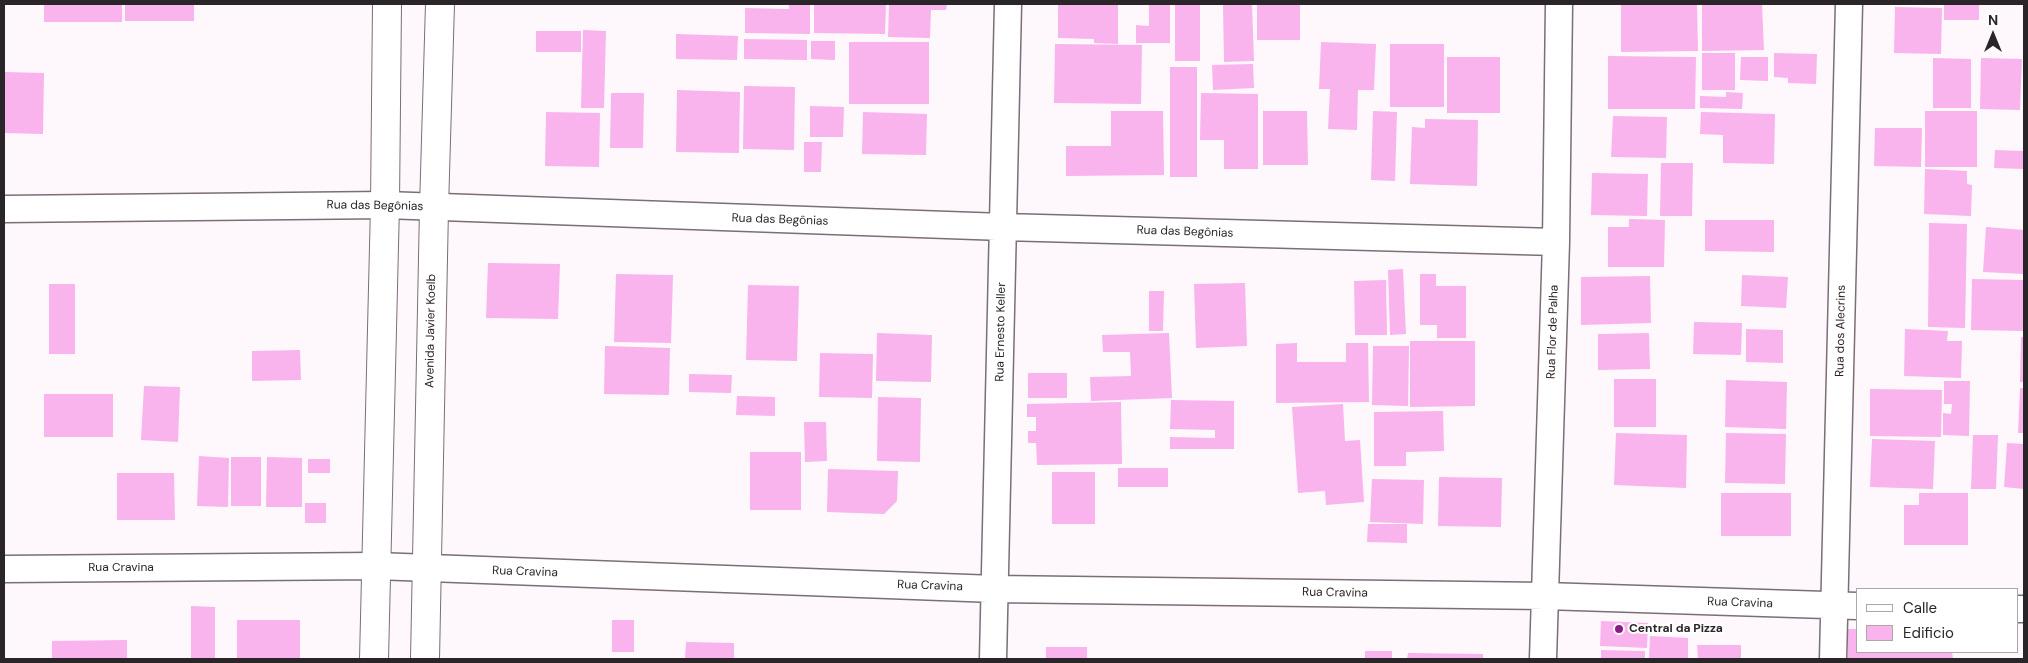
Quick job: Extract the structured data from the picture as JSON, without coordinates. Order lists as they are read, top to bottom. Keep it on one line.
{"streets":{"street":["Rua das Begônias","Avenida Javier Koelb","Rua dos Alecrins","Rua Ernesto Keller","Rua Flor de Palha","Rua Cravina"]},"crossings":[["Rua das Begônias","Avenida Javier Koelb"],["Rua das Begônias","Rua Ernesto Keller"],["Rua das Begônias","Rua Flor de Palha"],["Avenida Javier Koelb","Rua Cravina"],["Rua dos Alecrins","Rua Cravina"],["Rua Ernesto Keller","Rua Cravina"],["Rua Flor de Palha","Rua Cravina"]],"places":["Central da Pizza"],"legend":["Calle","Edificio"],"north":"top"}
